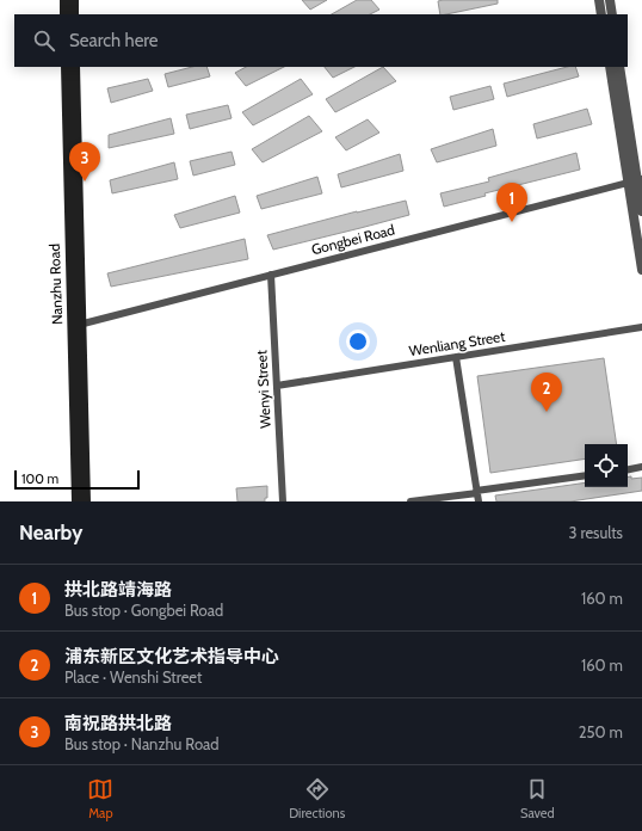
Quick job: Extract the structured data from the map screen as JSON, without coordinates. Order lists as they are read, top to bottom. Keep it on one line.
{"streets":{"main road":["Nanzhu Road"],"street":["Gongbei Road","Wenliang Street","Wenyi Street"]},"crossings":[["Gongbei Road","Nanzhu Road"],["Gongbei Road","Wenyi Street"],["Wenliang Street","Wenyi Street"]],"scale_bar":"100 m","page":{"search":"Search here","pins":["3","1","2"],"scale":"100 m","heading":["Nearby","3 results"],"list":[{"mark":"1","name":"拱北路靖海路","note":"Bus stop · Gongbei Road","value":"160 m"},{"mark":"2","name":"浦东新区文化艺术指导中心","note":"Place · Wenshi Street","value":"160 m"},{"mark":"3","name":"南祝路拱北路","note":"Bus stop · Nanzhu Road","value":"250 m"}],"nav":["Map","Directions","Saved"]}}
